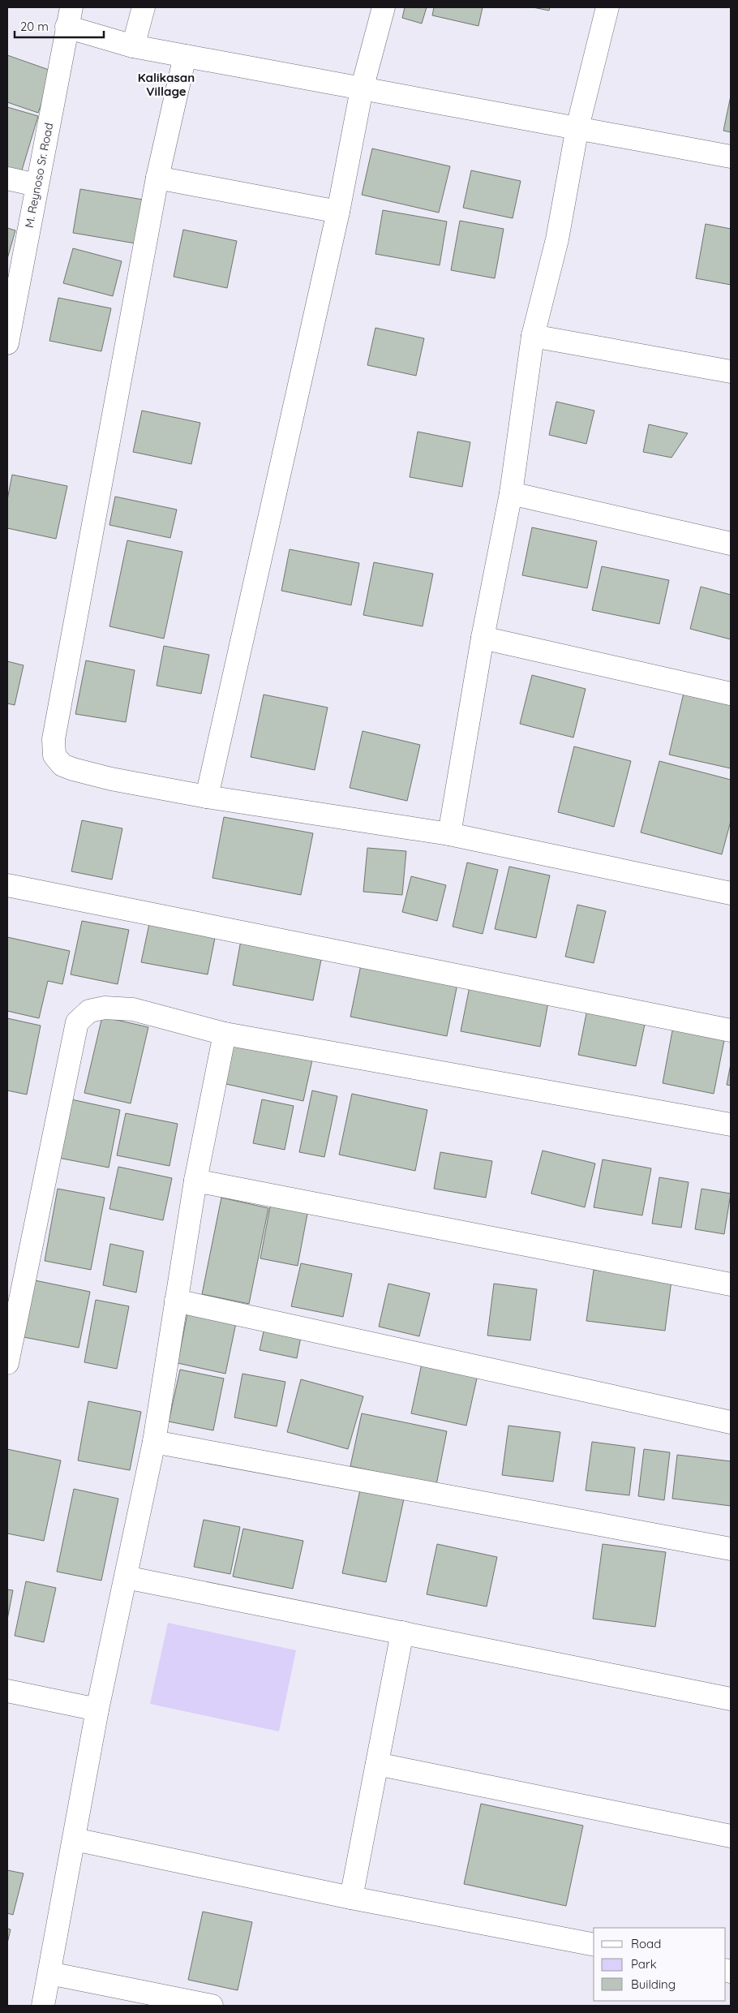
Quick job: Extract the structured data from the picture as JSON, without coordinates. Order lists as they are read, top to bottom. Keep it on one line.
{"streets":{"street":["M. Reynoso Sr. Road"]},"districts":["Kalikasan Village"],"legend":["Road","Park","Building"],"scale_bar":"20 m"}
